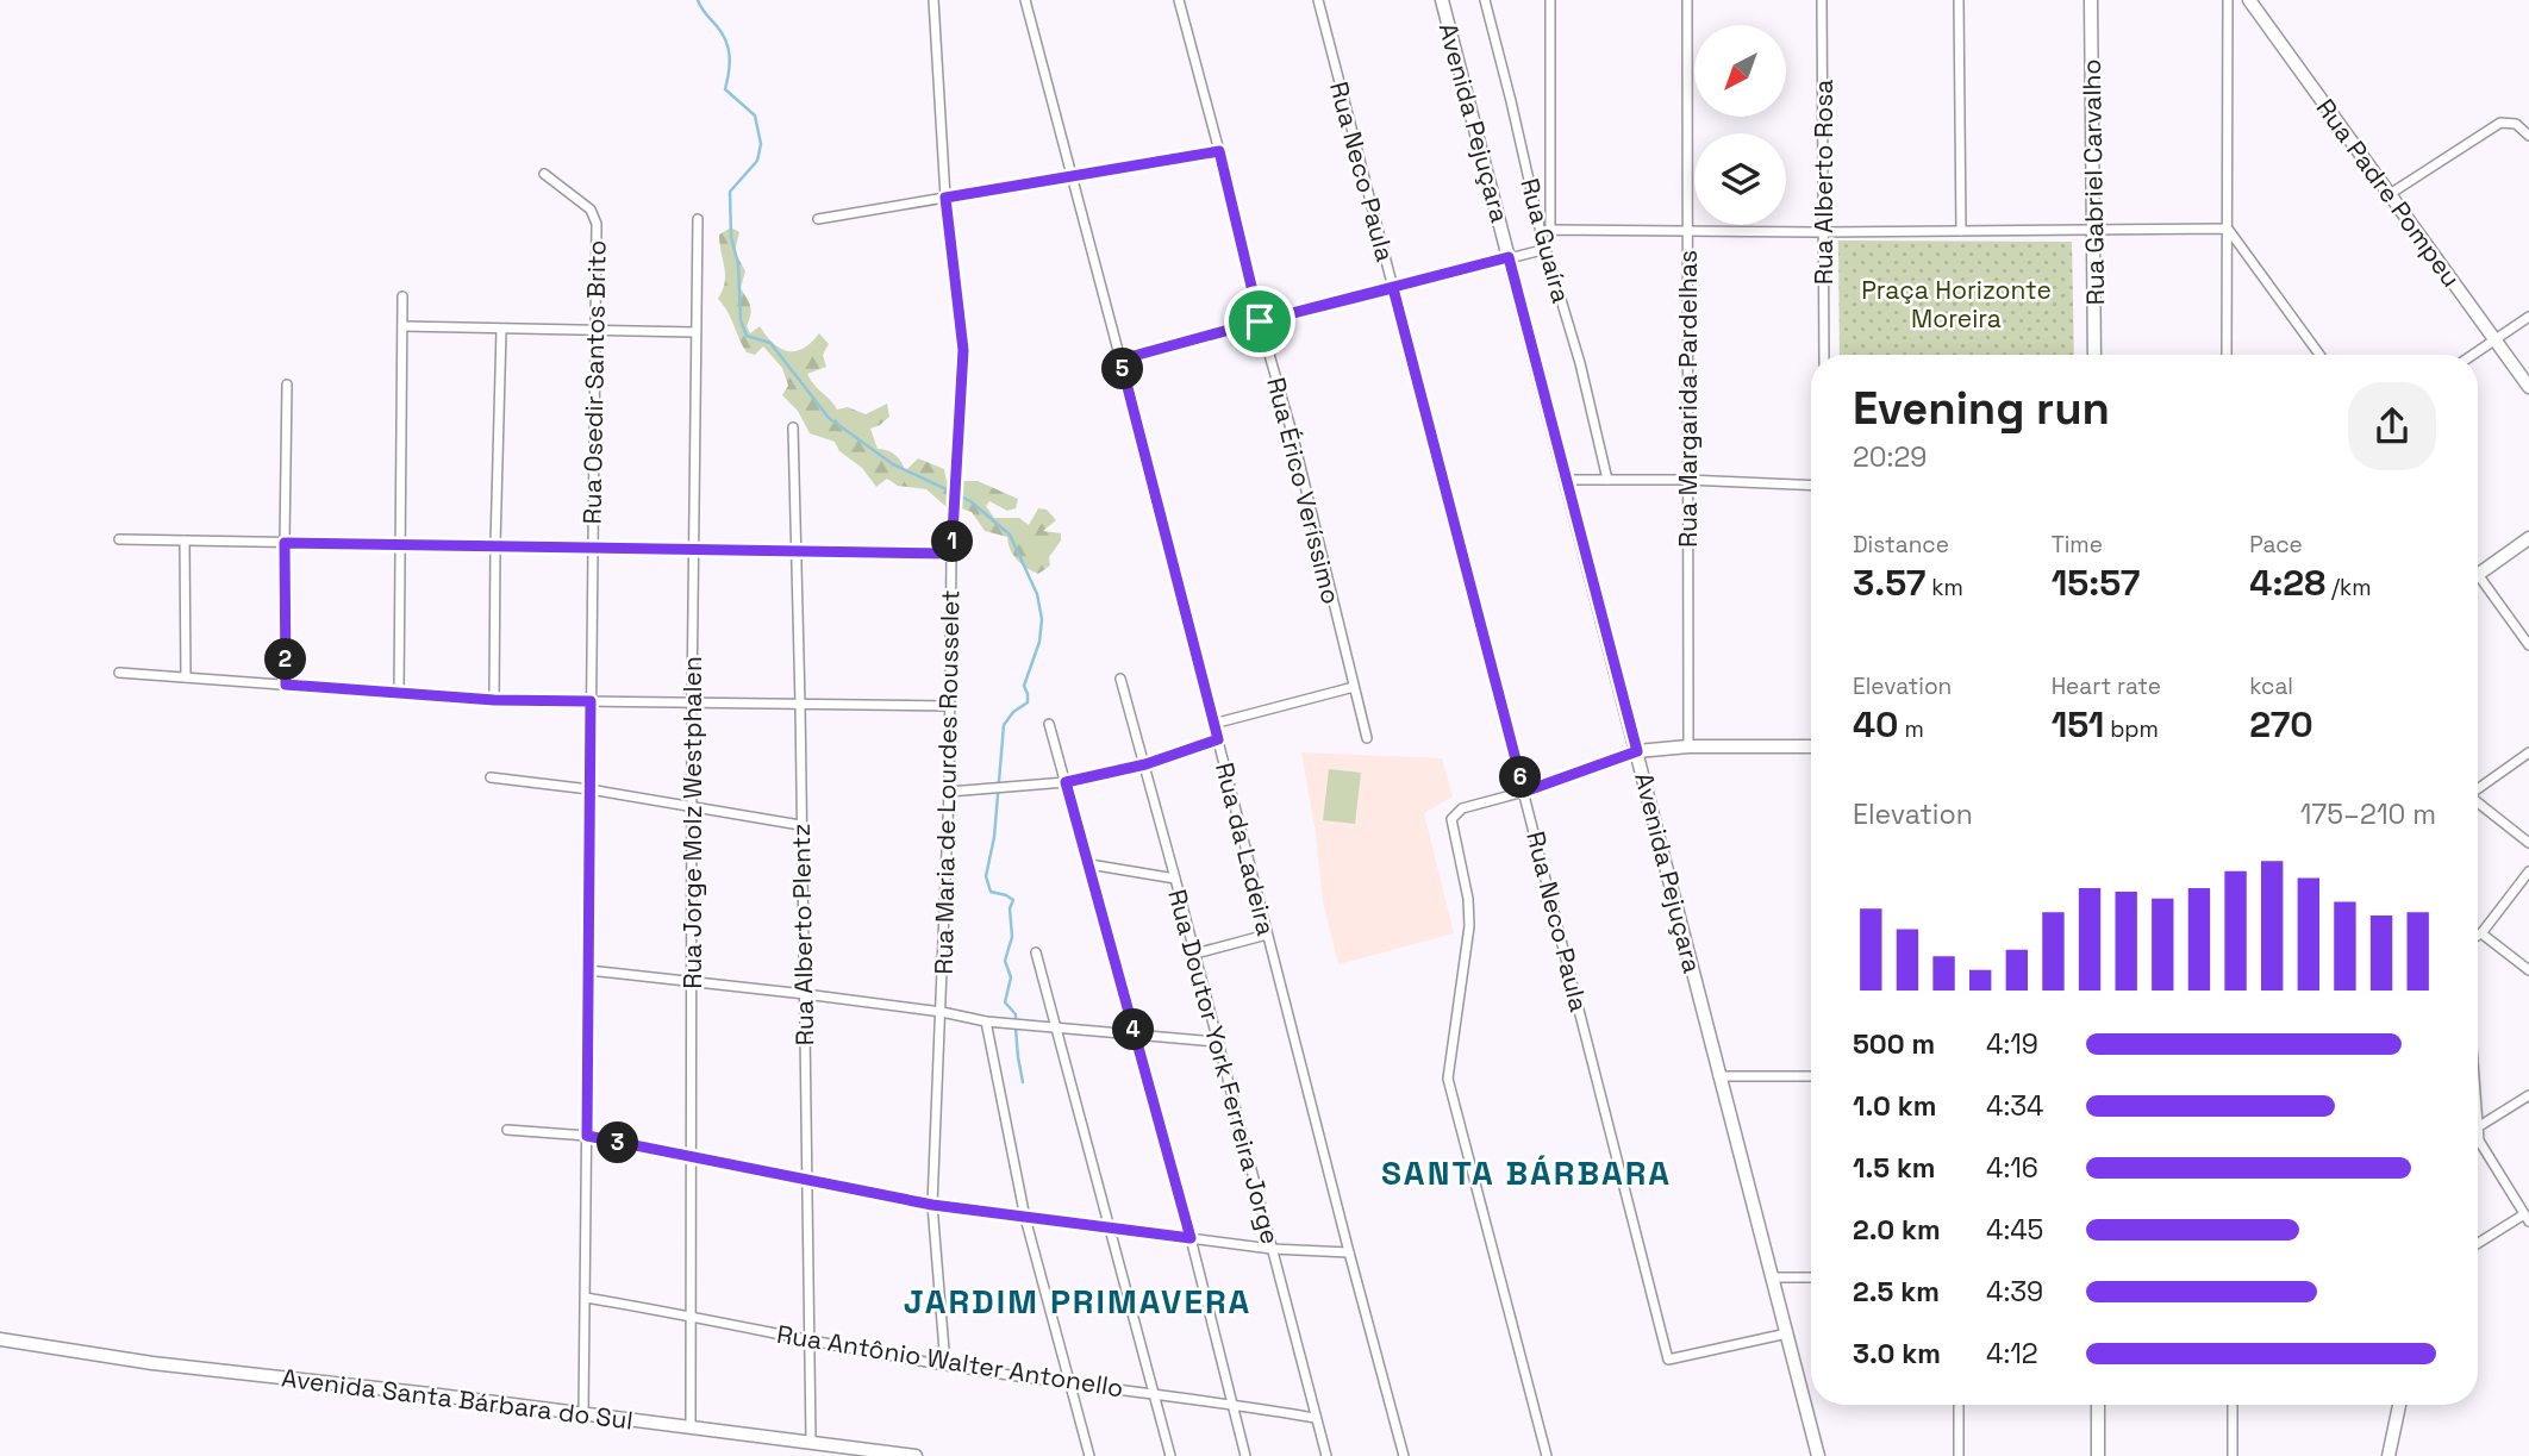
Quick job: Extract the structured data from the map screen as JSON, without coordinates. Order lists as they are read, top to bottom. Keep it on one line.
{"streets":{"street":["Avenida Pejuçara","Rua Neco Paula","Rua Alberto Rosa","Rua Gabriel Carvalho","Rua Padre Pompeu","Rua Guaíra","Rua Osedir Santos Brito","Rua Margarida Pardelhas","Rua Érico Veríssimo","Rua Maria de Lourdes Rousselet","Rua Jorge Molz Westphalen","Rua da Ladeira","Rua Alberto Plentz","Rua Doutor York Ferreira Jorge","Rua Antônio Walter Antonello","Avenida Santa Bárbara do Sul"]},"crossings":[["Avenida Pejuçara","Rua Neco Paula"],["Rua Osedir Santos Brito","Rua Antônio Walter Antonello"],["Rua Osedir Santos Brito","Avenida Santa Bárbara do Sul"],["Rua Maria de Lourdes Rousselet","Rua Antônio Walter Antonello"],["Rua Jorge Molz Westphalen","Rua Antônio Walter Antonello"],["Rua Jorge Molz Westphalen","Avenida Santa Bárbara do Sul"],["Rua Alberto Plentz","Rua Antônio Walter Antonello"],["Rua Alberto Plentz","Avenida Santa Bárbara do Sul"],["Rua Doutor York Ferreira Jorge","Rua Antônio Walter Antonello"]],"districts":["SANTA BÁRBARA","JARDIM PRIMAVERA"],"parks":["Praça Horizonte Moreira"],"north":"bottom left","page":{"pins":["5","1","2","6","4","3"],"heading":["Evening run","20:29"],"stats":[["Distance","3.57 km"],["Time","15:57"],["Pace","4:28 /km"],["Elevation","40 m"],["Heart rate","151 bpm"],["kcal","270"]],"chart":["Elevation","175–210 m"],"list":[{"name":"500 m","note":"4:19"},{"name":"1.0 km","note":"4:34"},{"name":"1.5 km","note":"4:16"},{"name":"2.0 km","note":"4:45"},{"name":"2.5 km","note":"4:39"},{"name":"3.0 km","note":"4:12"}]}}
